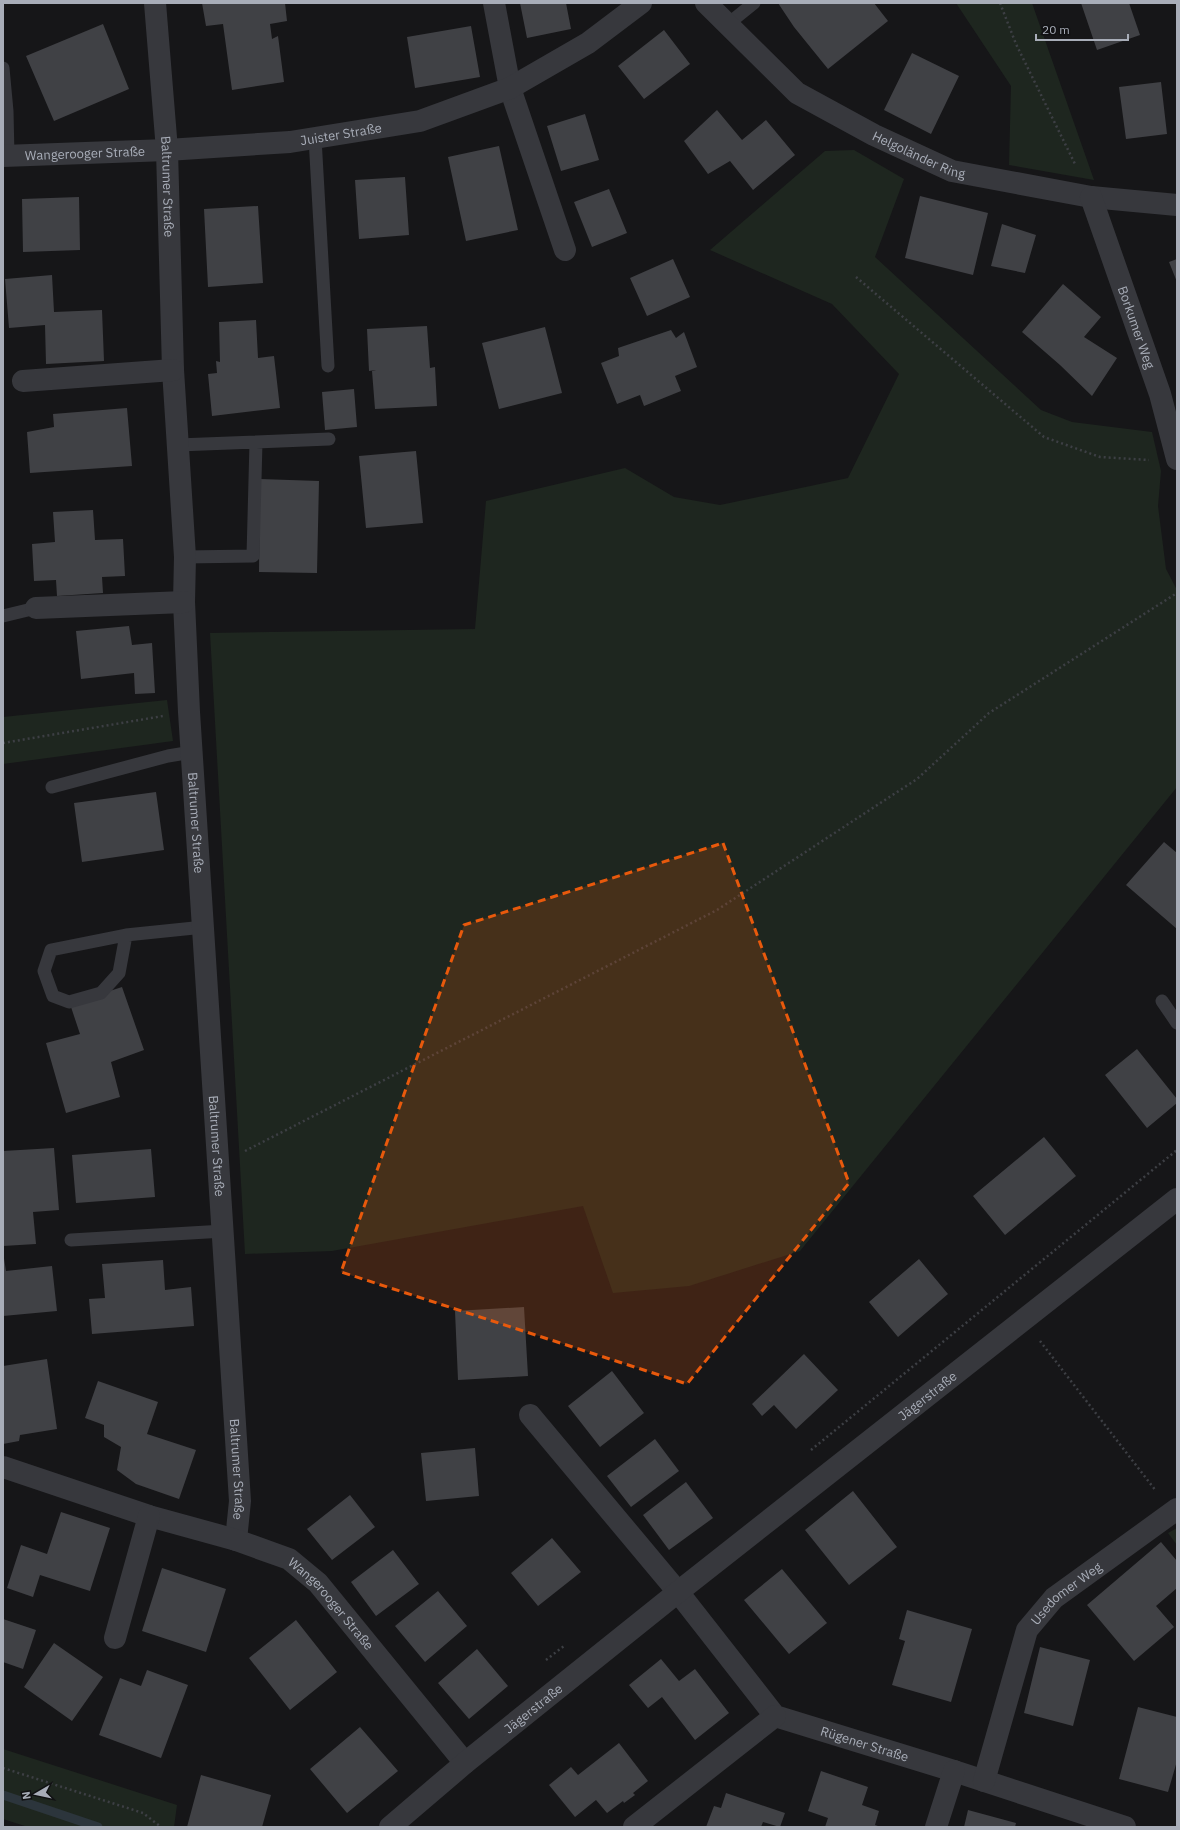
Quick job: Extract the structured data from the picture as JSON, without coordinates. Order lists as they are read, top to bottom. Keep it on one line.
{"streets":{"street":["Juister Straße","Wangerooger Straße","Helgoländer Ring","Baltrumer Straße","Borkumer Weg","Jägerstraße","Usedomer Weg","Rügener Straße"]},"crossings":[["Juister Straße","Wangerooger Straße"],["Juister Straße","Baltrumer Straße"],["Wangerooger Straße","Baltrumer Straße"],["Wangerooger Straße","Jägerstraße"],["Helgoländer Ring","Borkumer Weg"],["Usedomer Weg","Rügener Straße"]],"scale_bar":"20 m","north":"left"}
